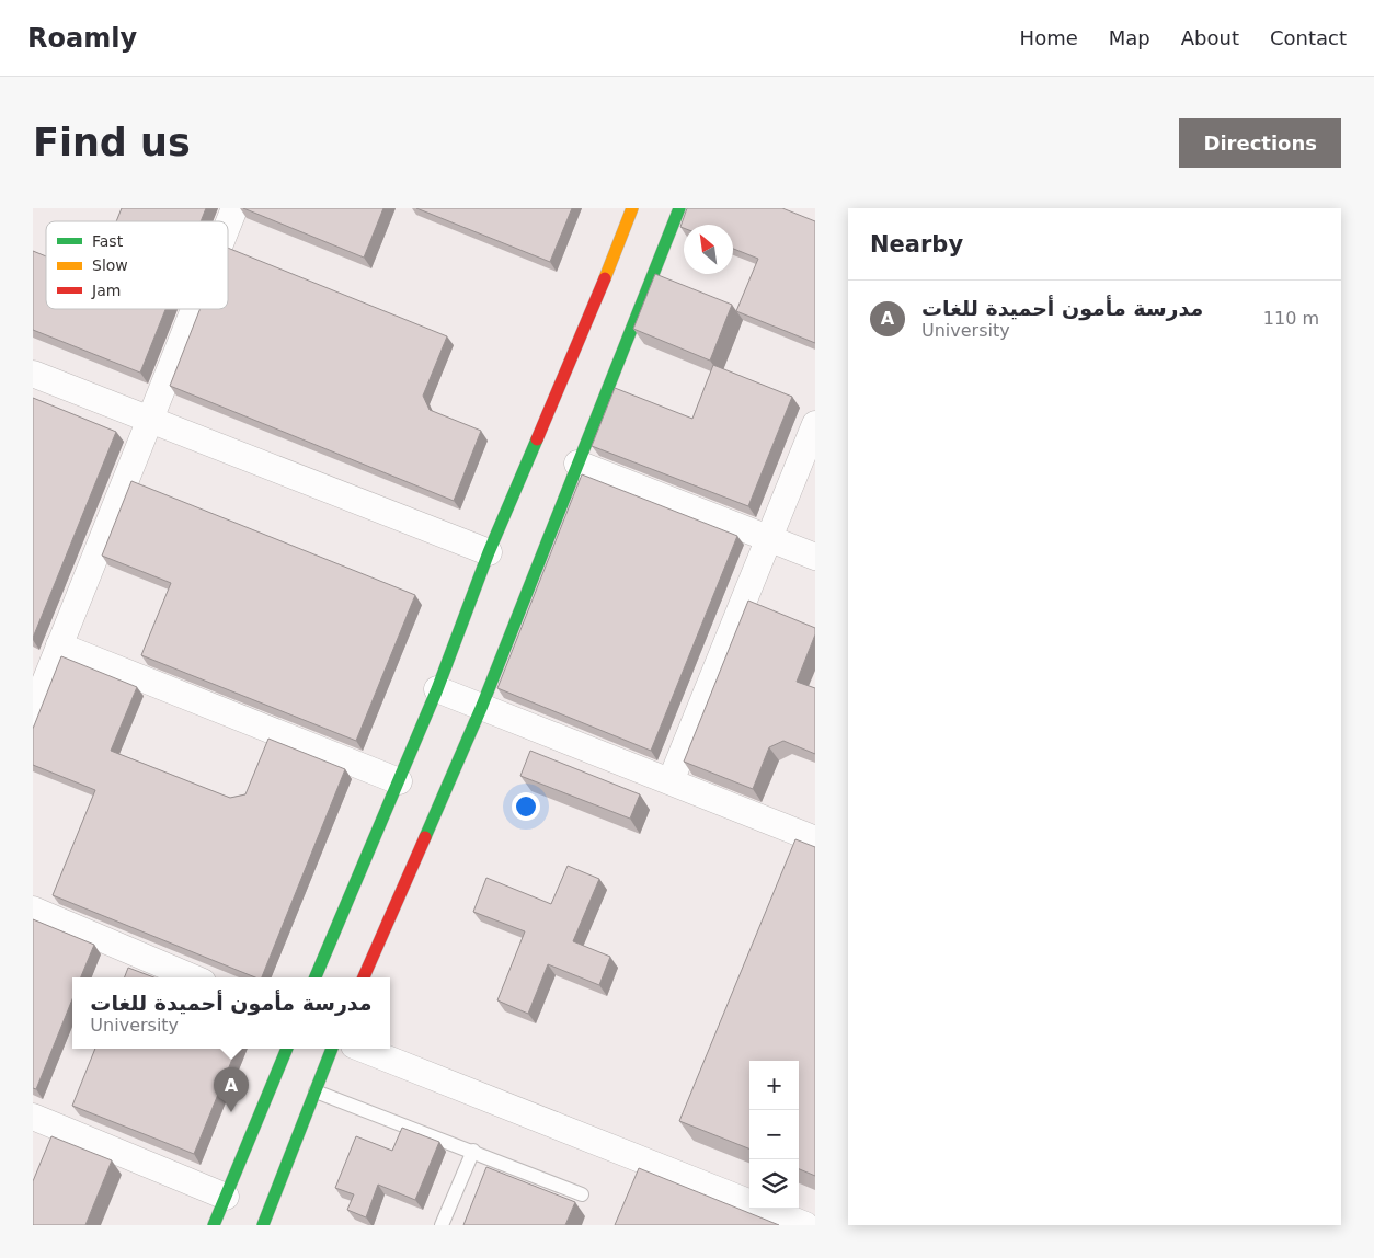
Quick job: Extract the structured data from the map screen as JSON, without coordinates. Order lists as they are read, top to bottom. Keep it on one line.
{"legend":["Fast","Slow","Jam"],"north":"top left","page":{"header":"Roamly","nav":["Home","Map","About","Contact"],"buttons":"Directions","title":"Find us","heading":"Nearby","list":[{"mark":"A","name":"مدرسة مأمون أحميدة للغات","note":"University","value":"110 m"}],"popup":["مدرسة مأمون أحميدة للغات","University"],"map_buttons":["+","−"],"pins":"A"}}
